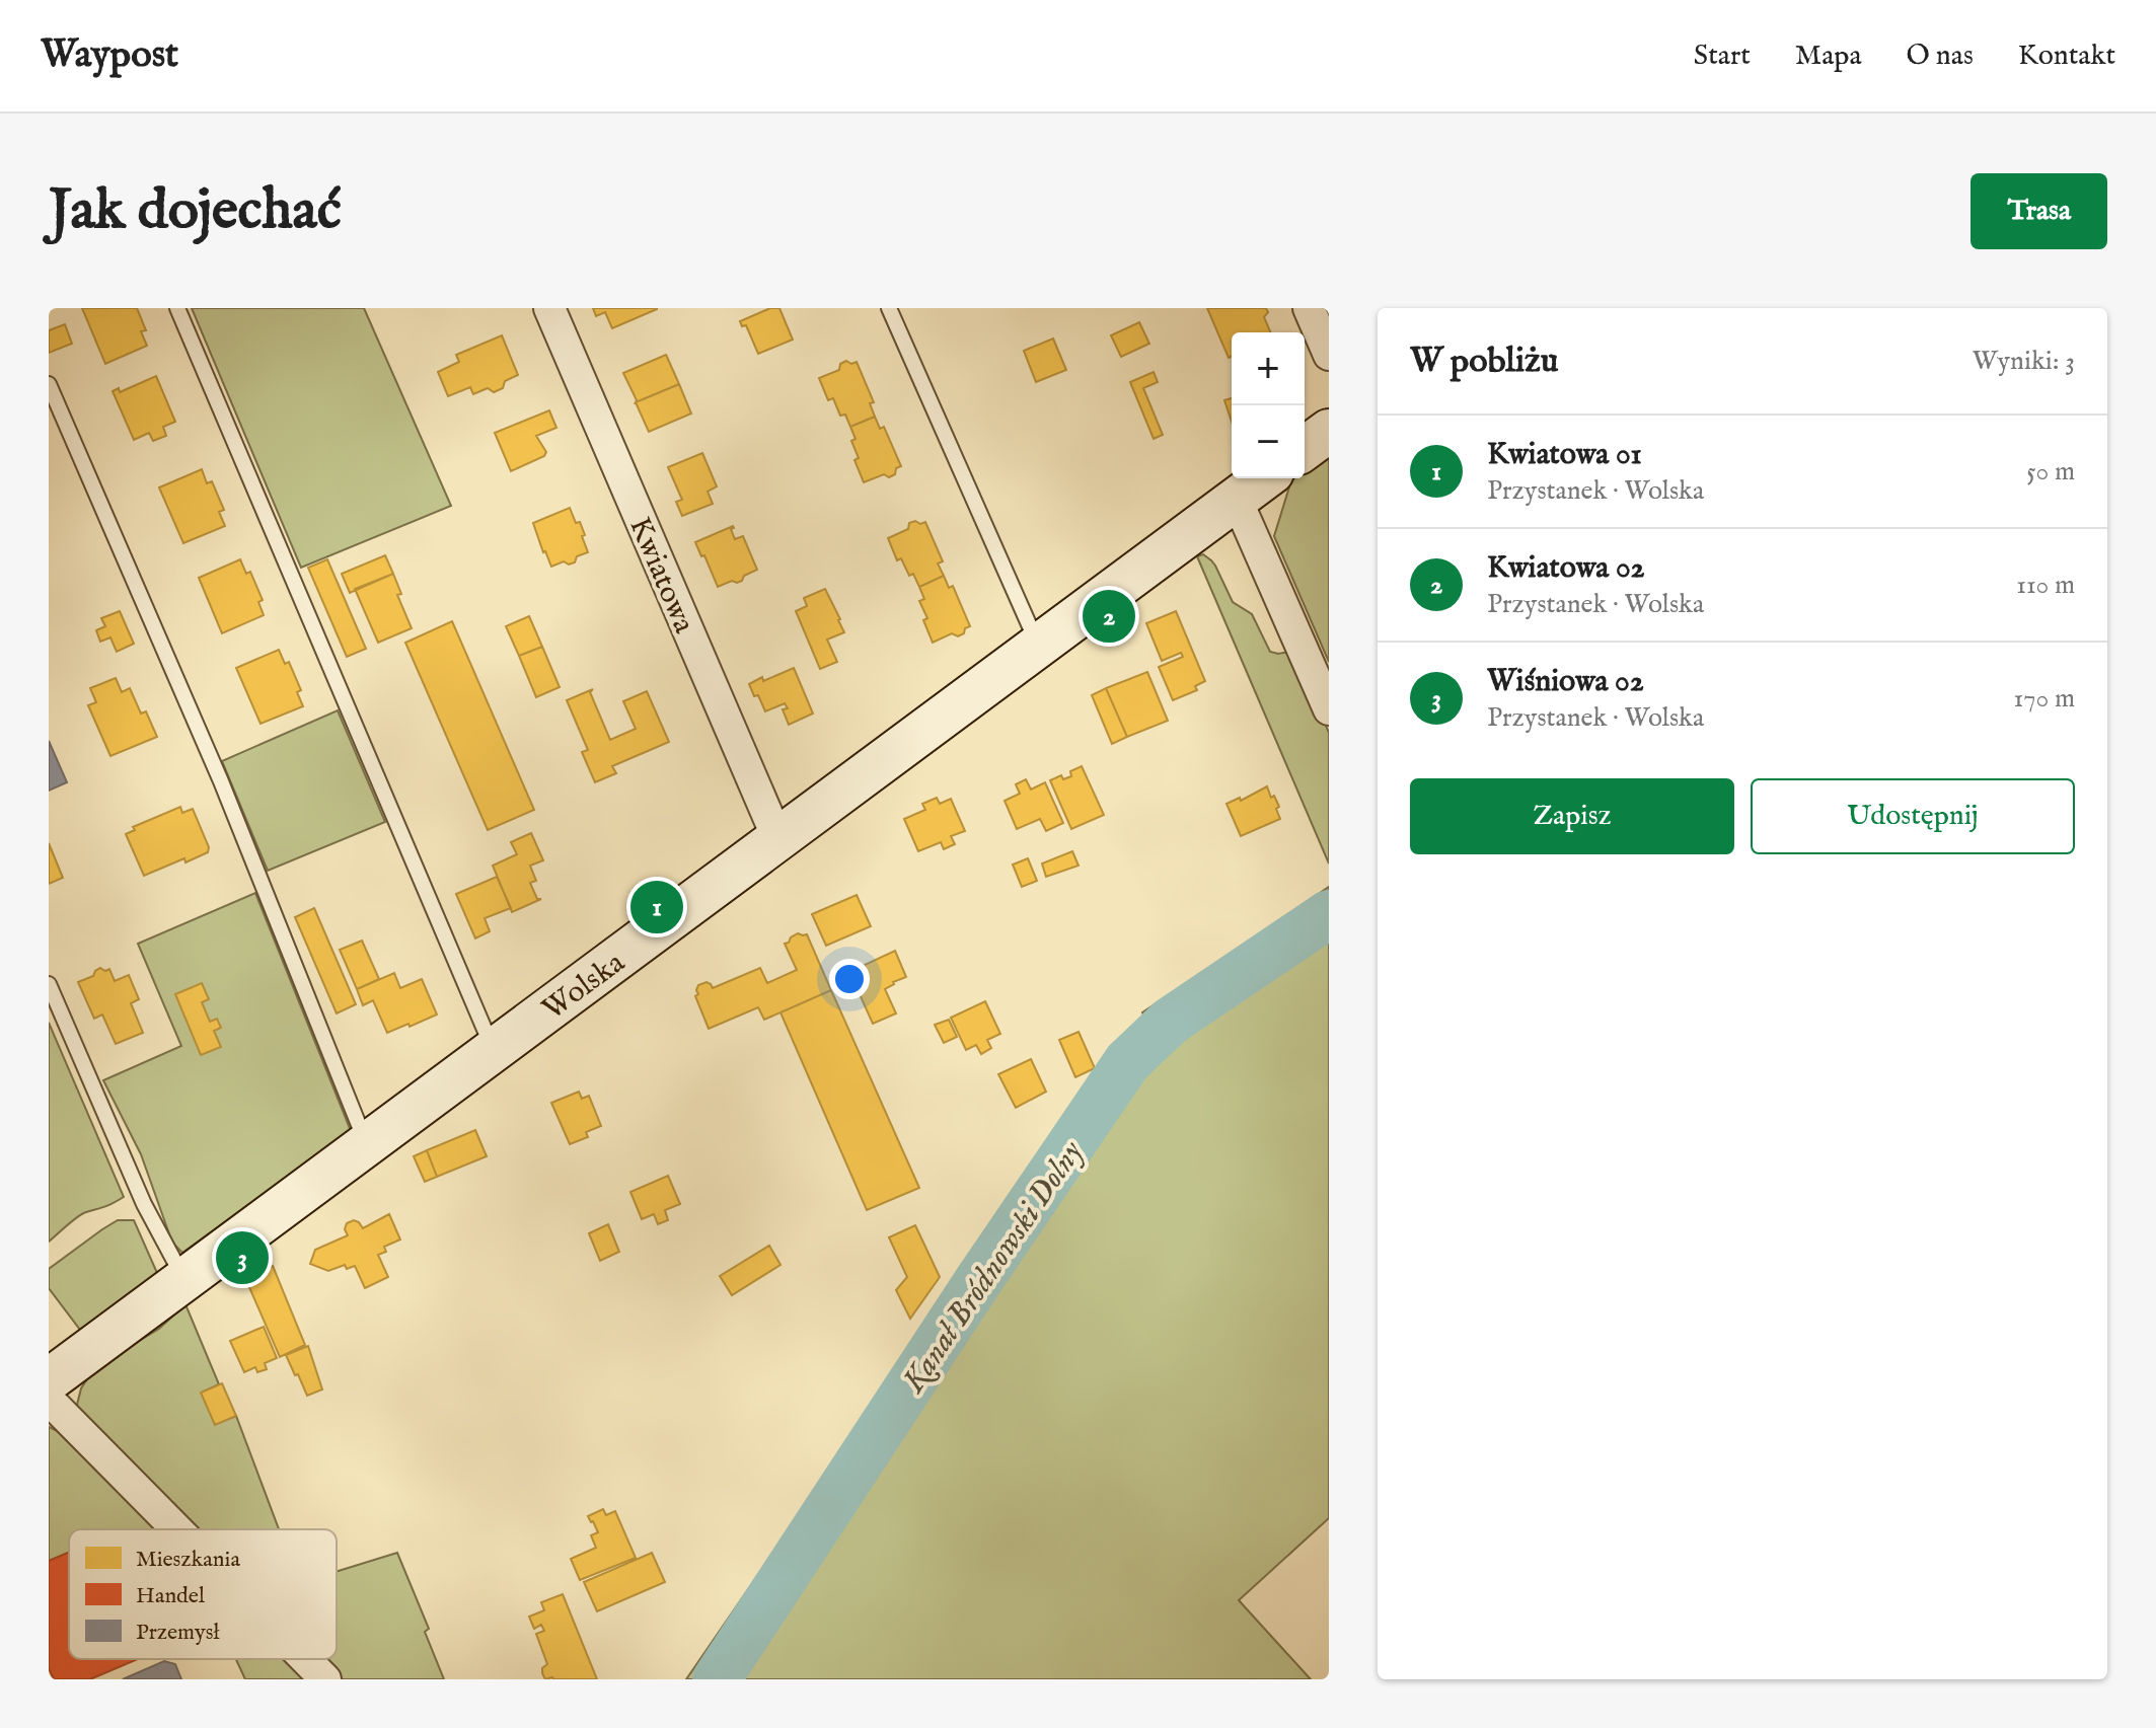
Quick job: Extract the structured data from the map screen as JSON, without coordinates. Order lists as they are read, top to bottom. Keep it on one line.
{"streets":{"street":["Kwiatowa","Wolska"]},"crossings":[["Kwiatowa","Wolska"]],"water":["Kanał Bródnowski Dolny"],"legend":["Mieszkania","Handel","Przemysł"],"page":{"header":"Waypost","nav":["Start","Mapa","O nas","Kontakt"],"buttons":["Trasa",["Zapisz","Udostępnij"]],"title":"Jak dojechać","heading":["W pobliżu","Wyniki: 3"],"map_buttons":["+","−"],"list":[{"mark":"1","name":"Kwiatowa 01","note":"Przystanek · Wolska","value":"50 m"},{"mark":"2","name":"Kwiatowa 02","note":"Przystanek · Wolska","value":"110 m"},{"mark":"3","name":"Wiśniowa 02","note":"Przystanek · Wolska","value":"170 m"}],"pins":["2","1","3"]}}
